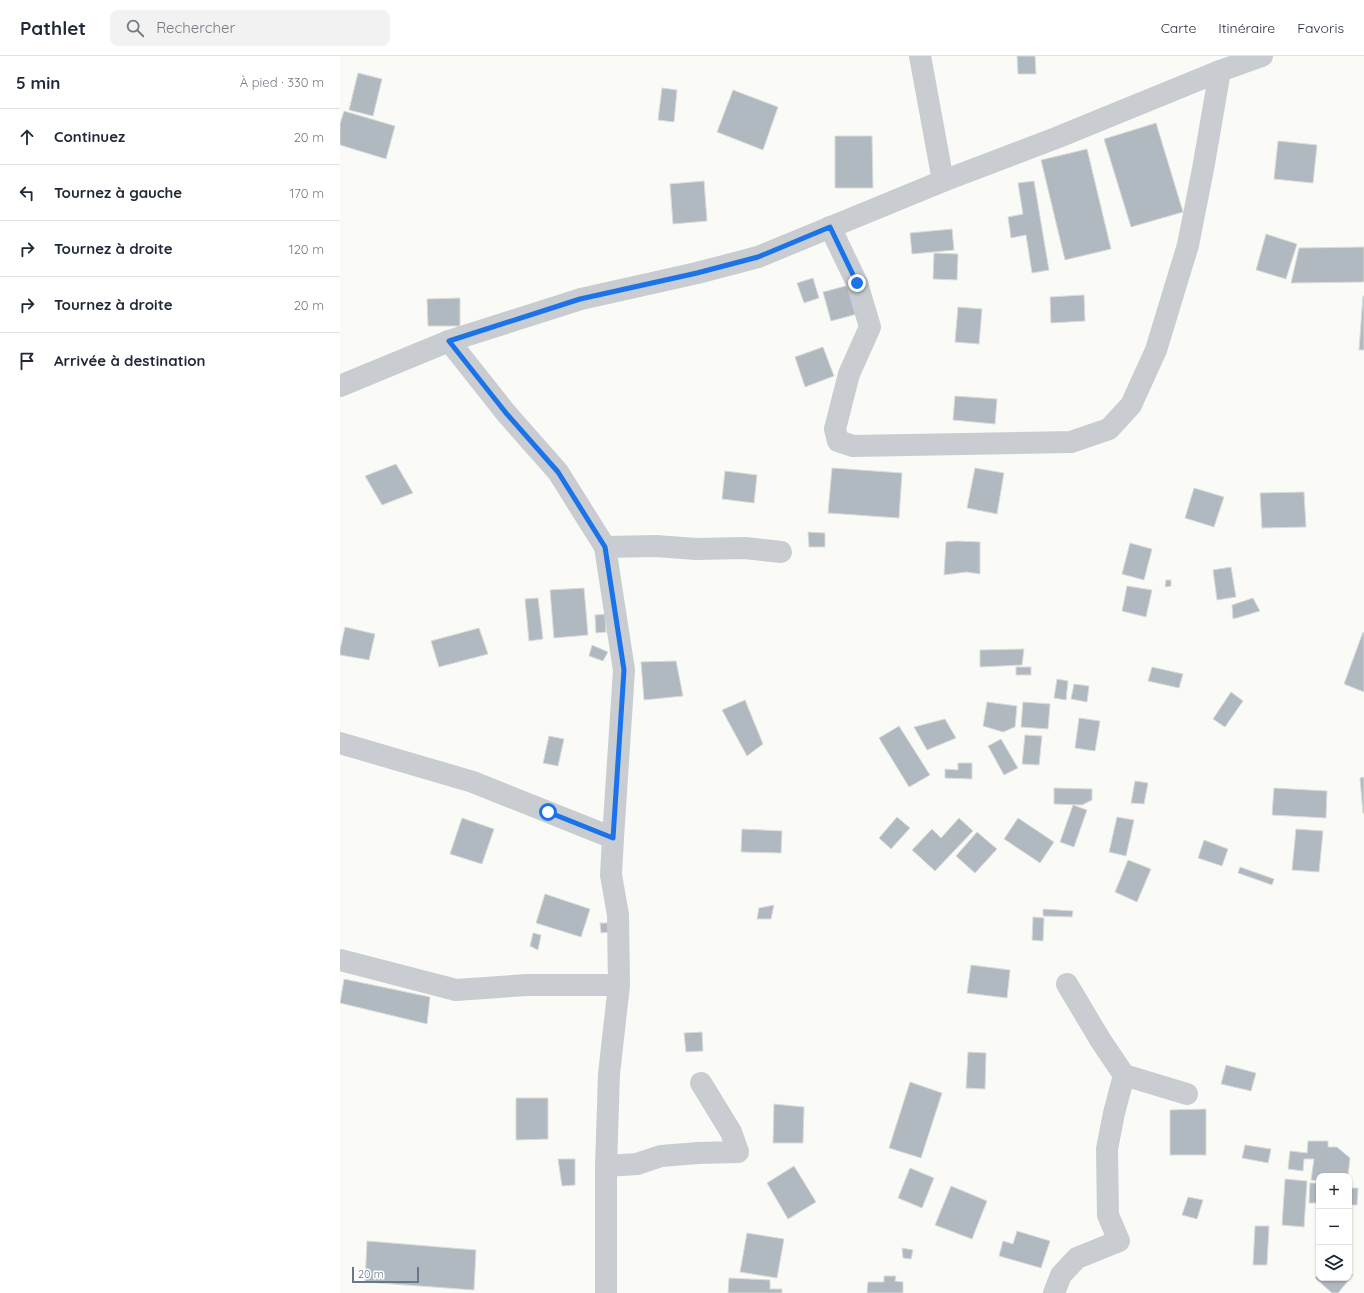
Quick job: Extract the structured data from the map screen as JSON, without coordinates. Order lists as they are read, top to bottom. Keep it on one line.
{"scale_bar":"20 m","page":{"header":"Pathlet","search":"Rechercher","nav":["Carte","Itinéraire","Favoris"],"heading":["5 min","À pied · 330 m"],"list":[["Continuez","20 m"],["Tournez à gauche","170 m"],["Tournez à droite","120 m"],["Tournez à droite","20 m"],"Arrivée à destination"],"map_buttons":["+","−"],"scale":"20 m"}}
